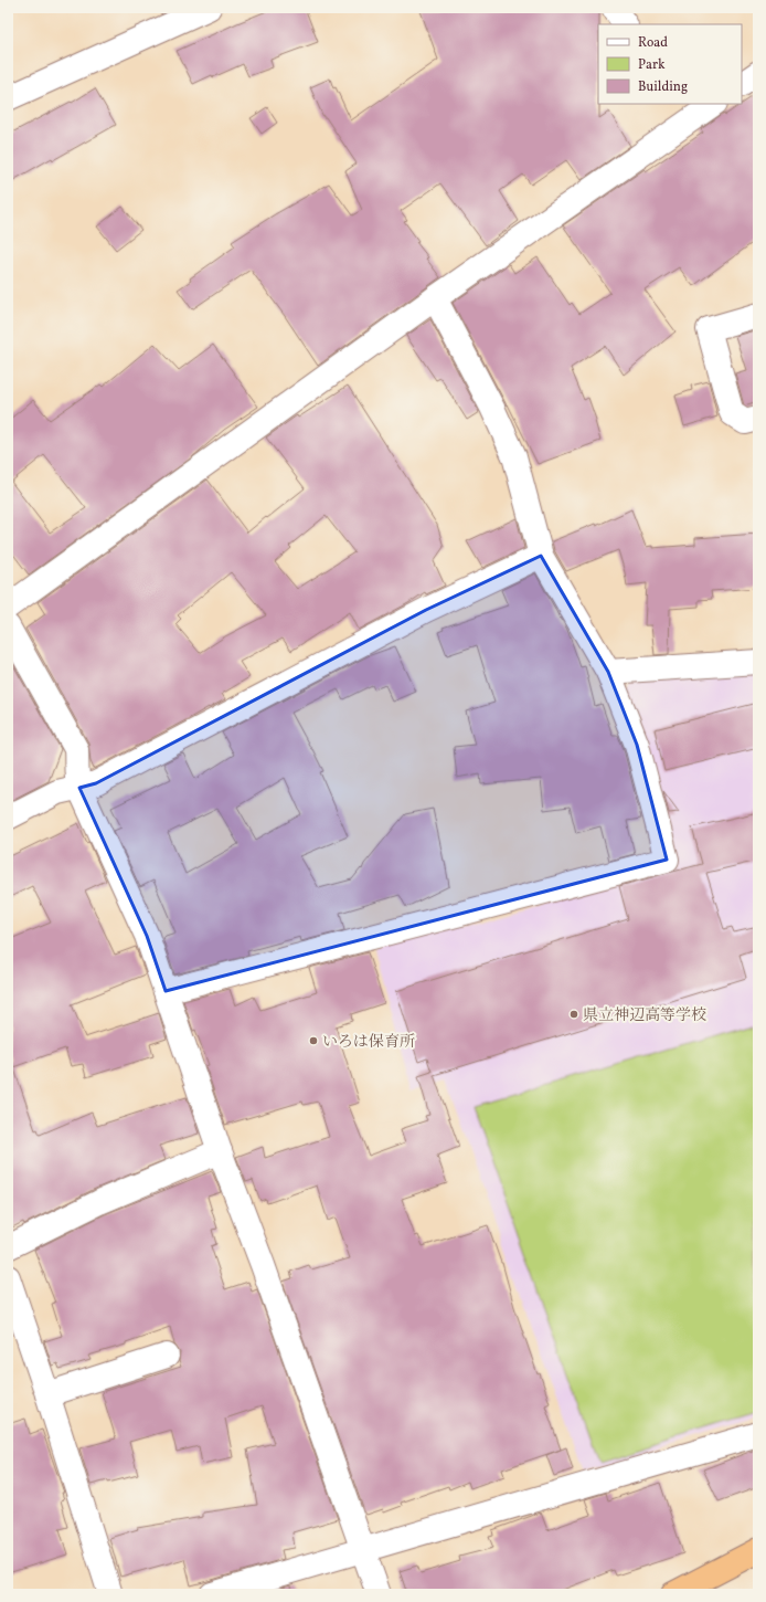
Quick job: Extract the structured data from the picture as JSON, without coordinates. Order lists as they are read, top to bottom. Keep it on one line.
{"places":["県立神辺高等学校","いろは保育所"],"legend":["Road","Park","Building"]}
